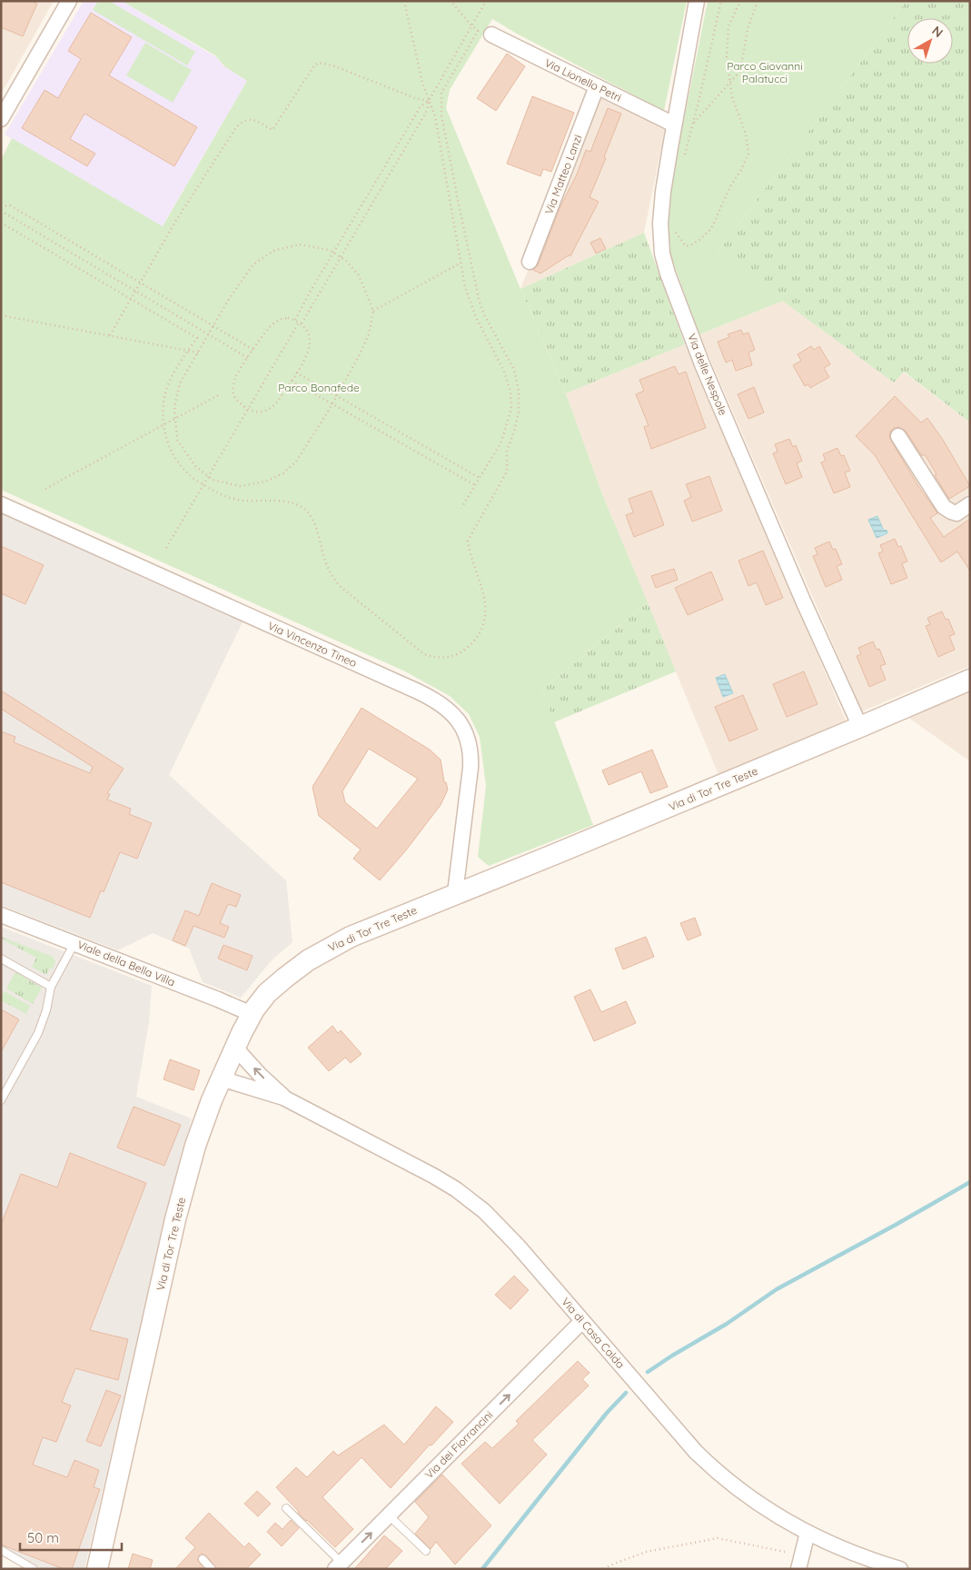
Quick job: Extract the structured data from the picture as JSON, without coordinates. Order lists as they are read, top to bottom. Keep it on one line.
{"streets":{"street":["Via Lionello Petri","Via Matteo Lanzi","Via delle Nespole","Via Vincenzo Tineo","Via di Tor Tre Teste","Viale della Bella Villa","Via di Casa Calda","Via dei Fiorrancini"]},"crossings":[["Via Lionello Petri","Via Matteo Lanzi"],["Via Lionello Petri","Via delle Nespole"],["Via delle Nespole","Via di Tor Tre Teste"],["Via Vincenzo Tineo","Via di Tor Tre Teste"],["Via di Tor Tre Teste","Viale della Bella Villa"],["Via di Tor Tre Teste","Via di Casa Calda"],["Via di Casa Calda","Via dei Fiorrancini"]],"one_way":["Via dei Fiorrancini"],"parks":["Parco Giovanni Palatucci","Parco Bonafede"],"scale_bar":"50 m","north":"top right"}
